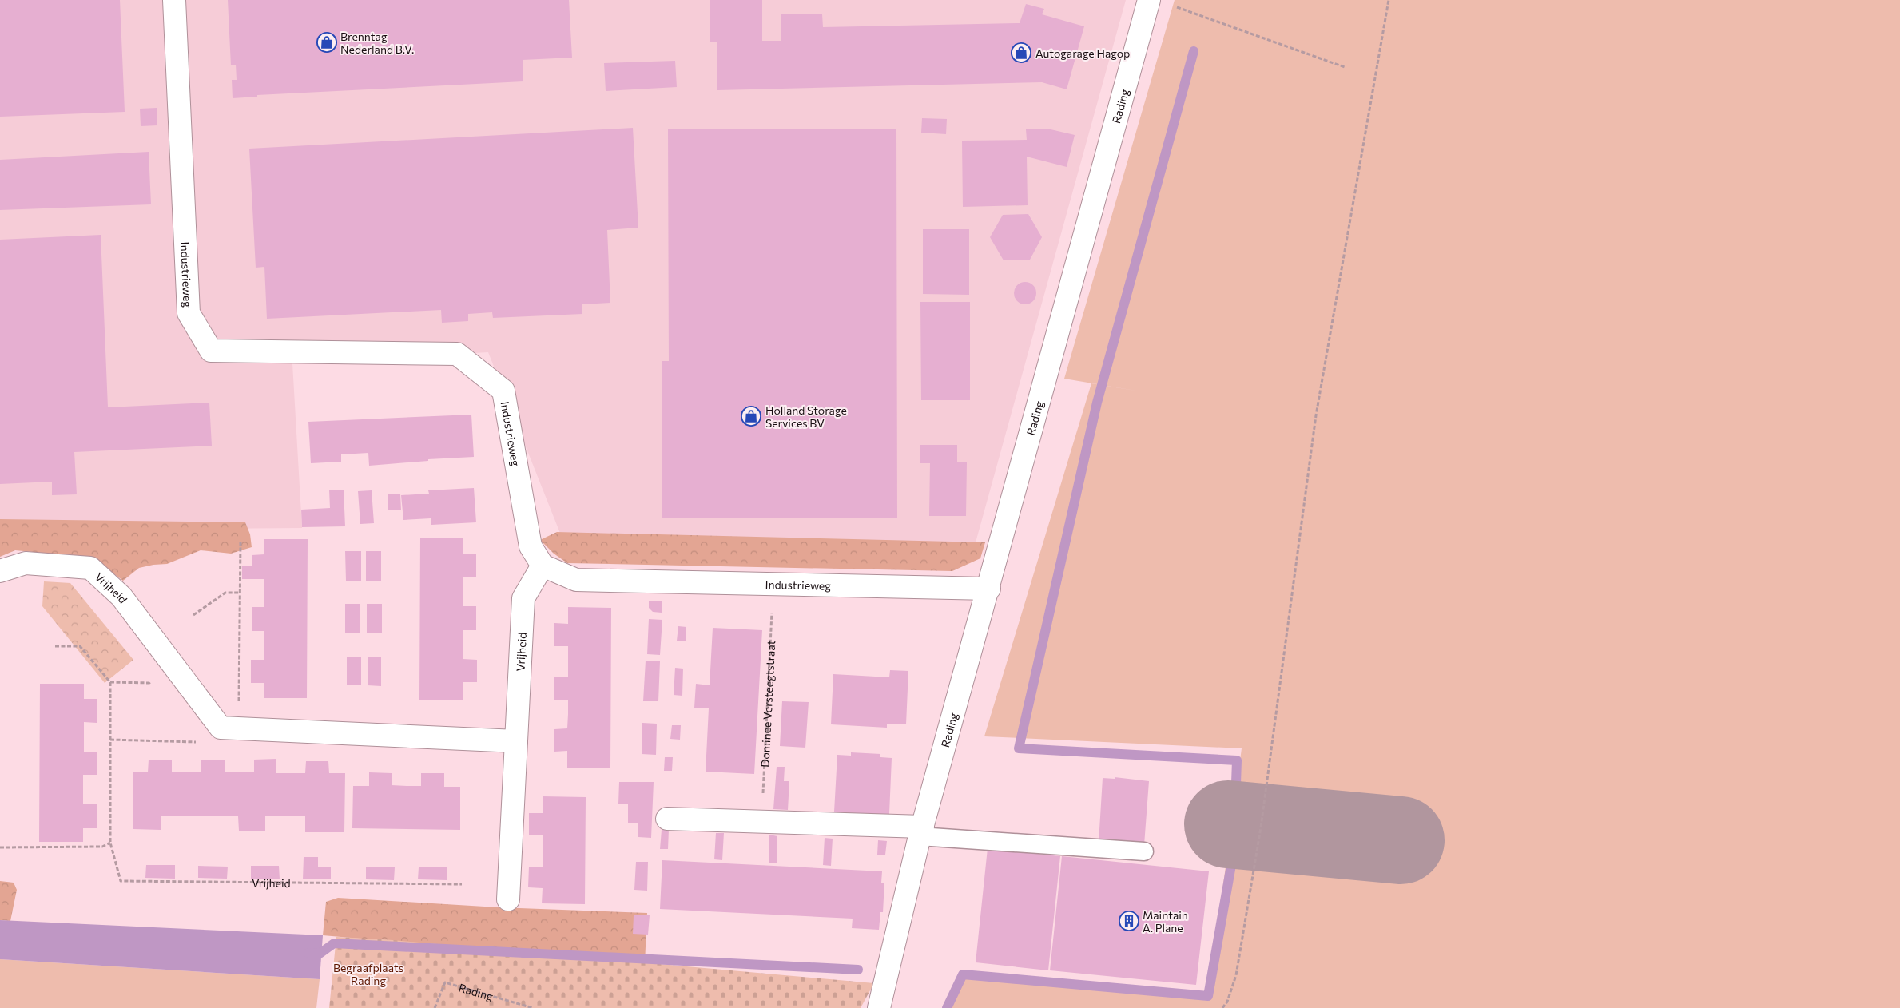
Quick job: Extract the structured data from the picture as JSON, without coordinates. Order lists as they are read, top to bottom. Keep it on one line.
{"streets":{"street":["Rading","Industrieweg","Vrijheid"],"path":["Dominee Versteegtstraat"]},"crossings":[["Rading","Industrieweg"],["Industrieweg","Vrijheid"],["Industrieweg","Dominee Versteegtstraat"]],"parks":["Begraafplaats Rading"],"places":{"shop":["Brenntag Nederland B.V.","Autogarage Hagop","Holland Storage Services BV"],"building":["Maintain A. Plane"]}}
